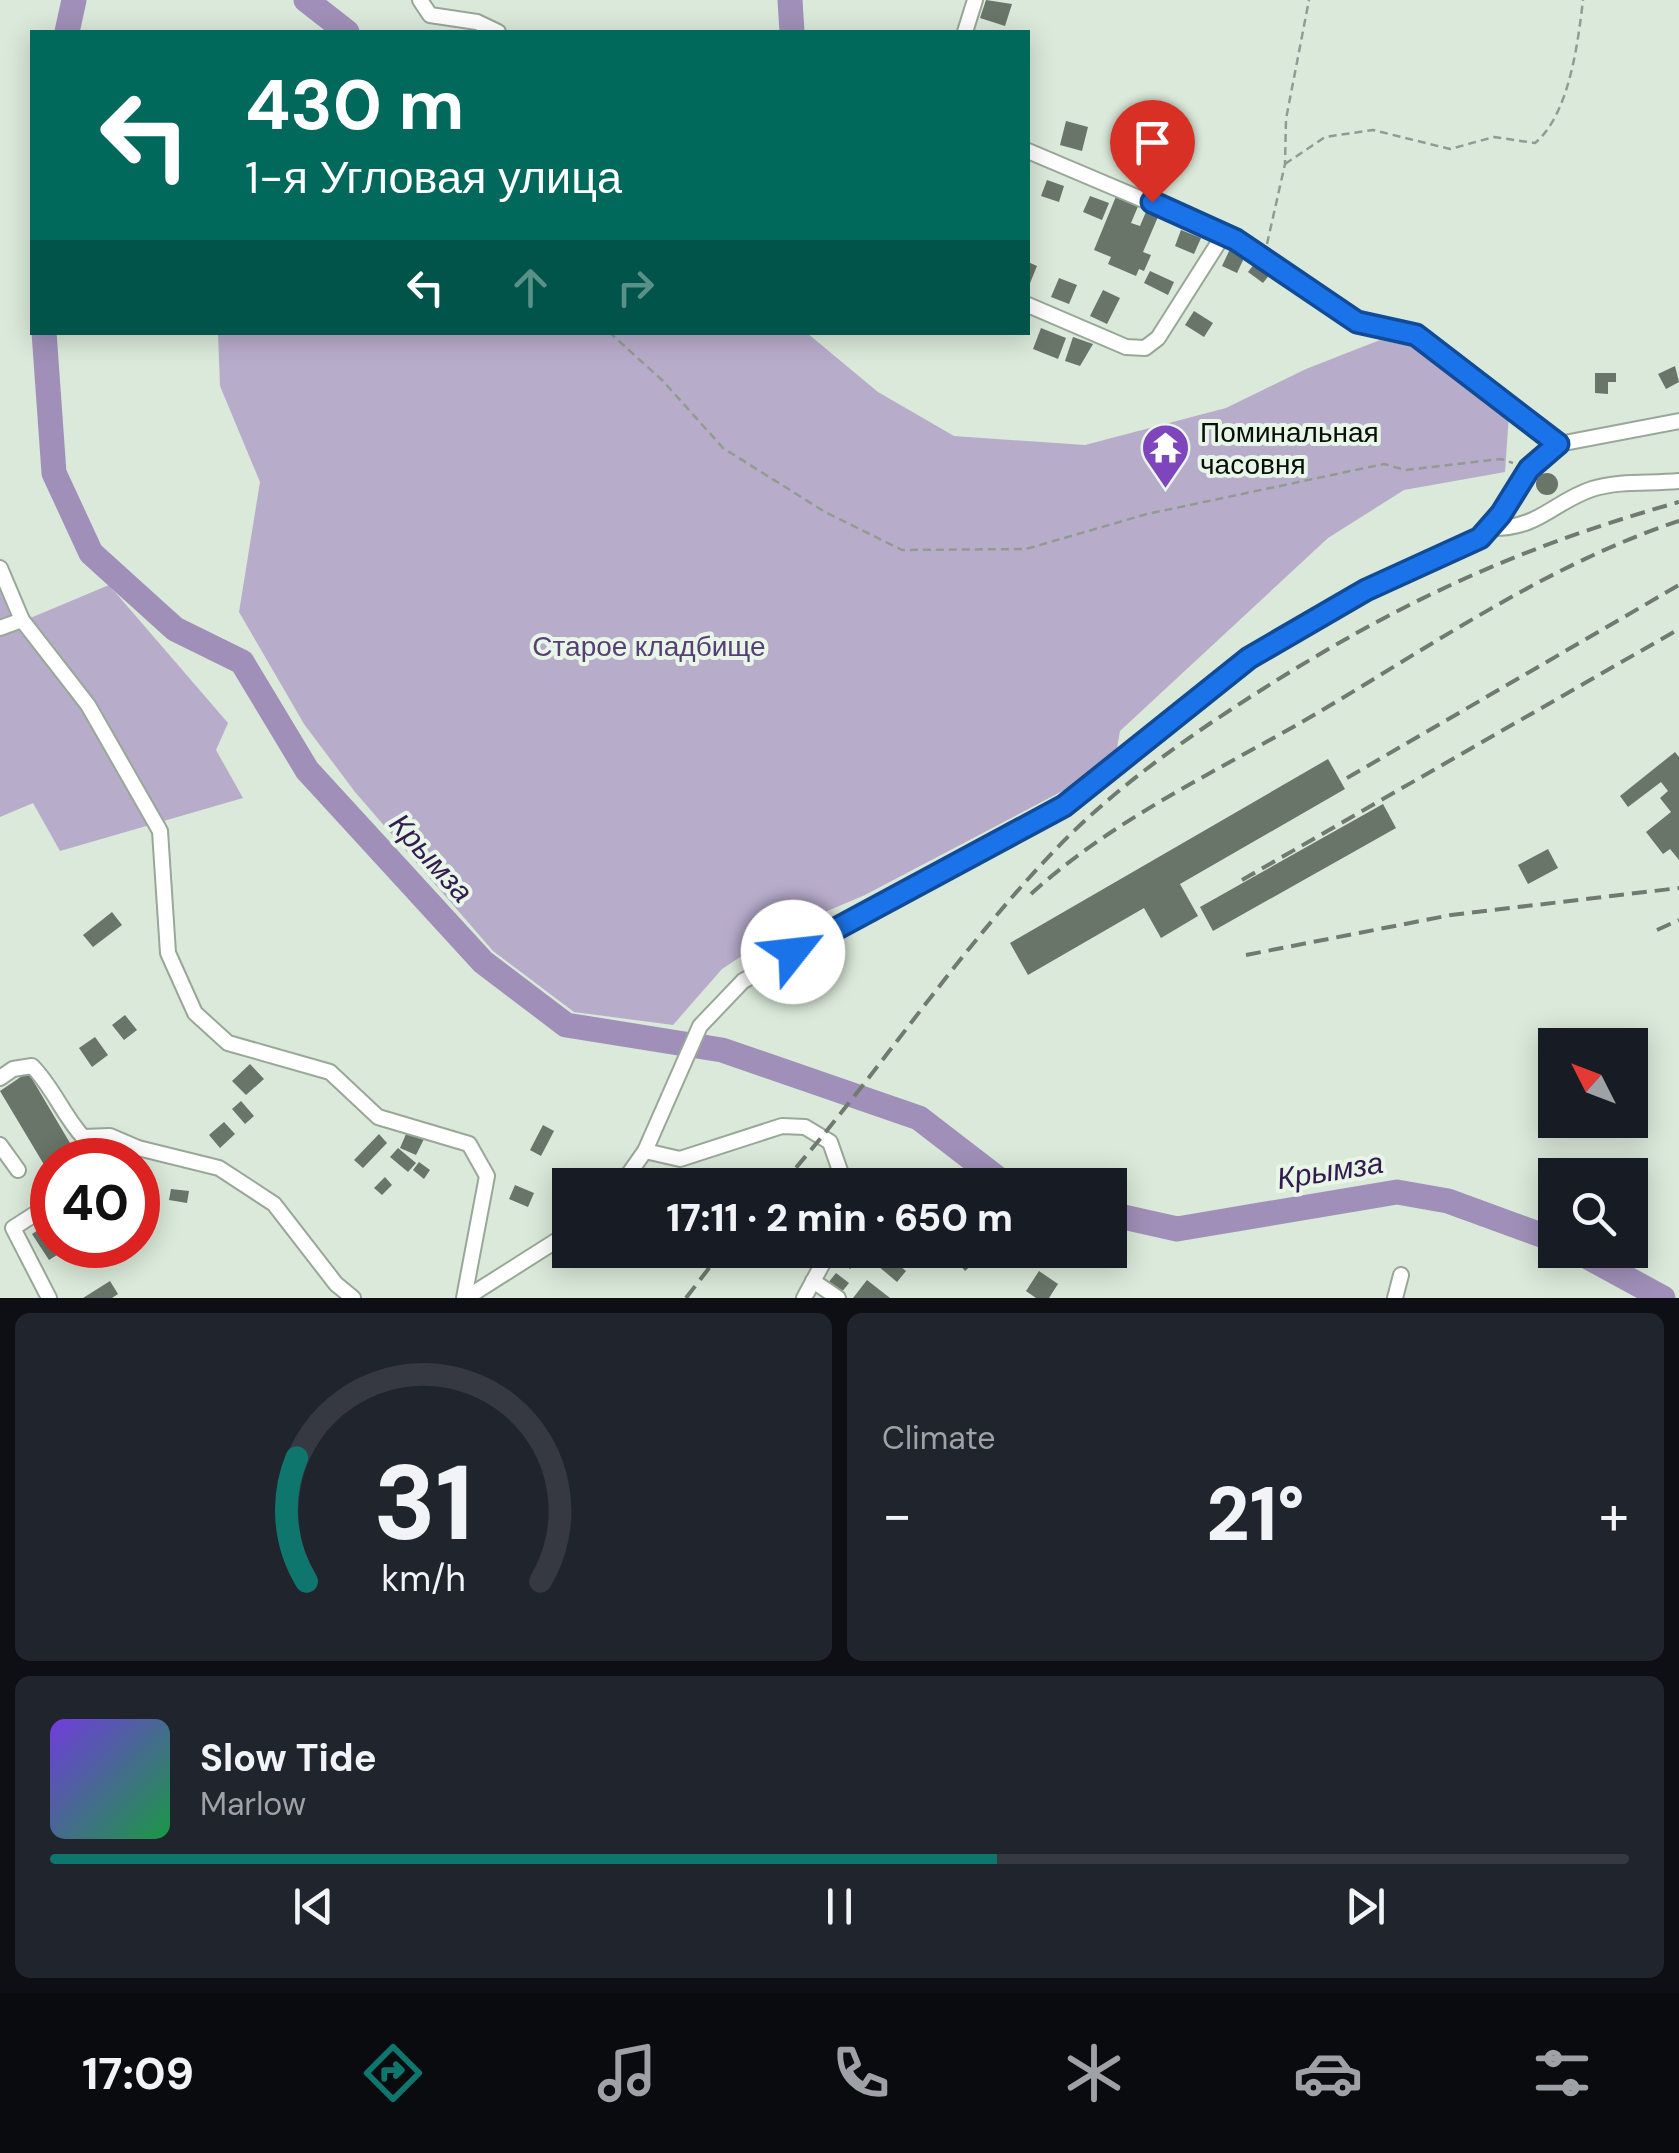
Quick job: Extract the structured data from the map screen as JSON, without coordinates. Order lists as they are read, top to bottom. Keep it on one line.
{"water":["Крымза"],"parks":["Старое кладбище"],"places":{"temple":["Поминальная часовня"]},"north":"top left","page":{"turn":["430 m","1-я Угловая улица"],"limit":"40","trip":"17:11 · 2 min · 650 m","tile":"Climate","heat":["−","21°","+"],"song":["Slow Tide","Marlow"],"tabs":"17:09","gauge":["31","km/h"]}}
